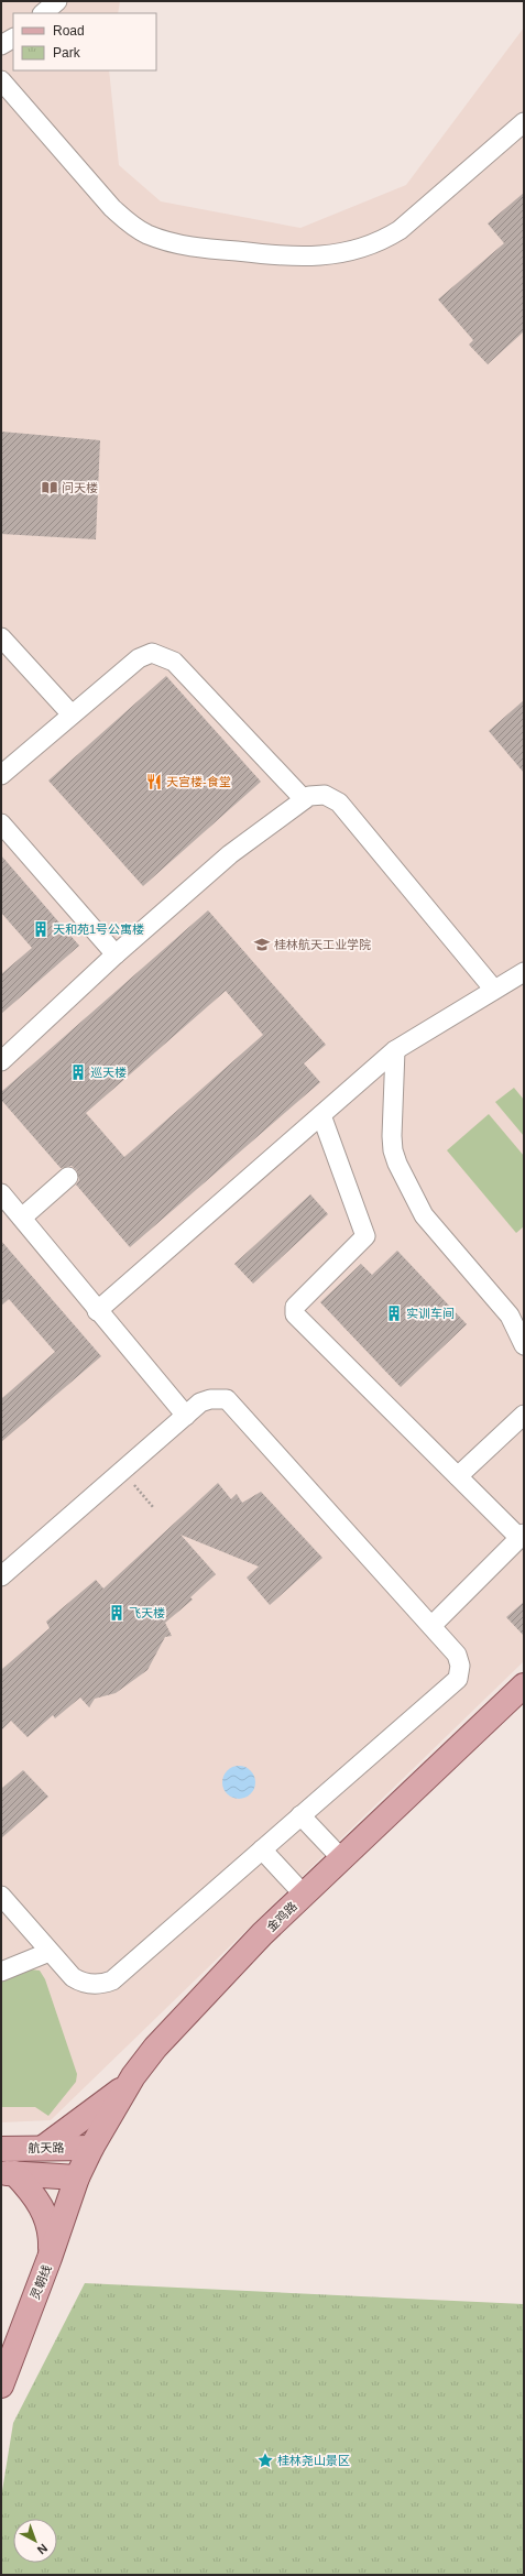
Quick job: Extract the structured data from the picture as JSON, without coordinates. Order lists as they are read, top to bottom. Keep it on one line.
{"streets":{"main road":["金鸡路","航天路","灵朝线"]},"crossings":[["金鸡路","航天路"],["金鸡路","灵朝线"]],"places":{"library":["问天楼"],"restaurant":["天宫楼-食堂"],"building":["天和苑1号公寓楼","巡天楼","实训车间","飞天楼"],"school or university":["桂林航天工业学院"],"place":["桂林尧山景区"]},"legend":["Road","Park"],"north":"bottom right"}
